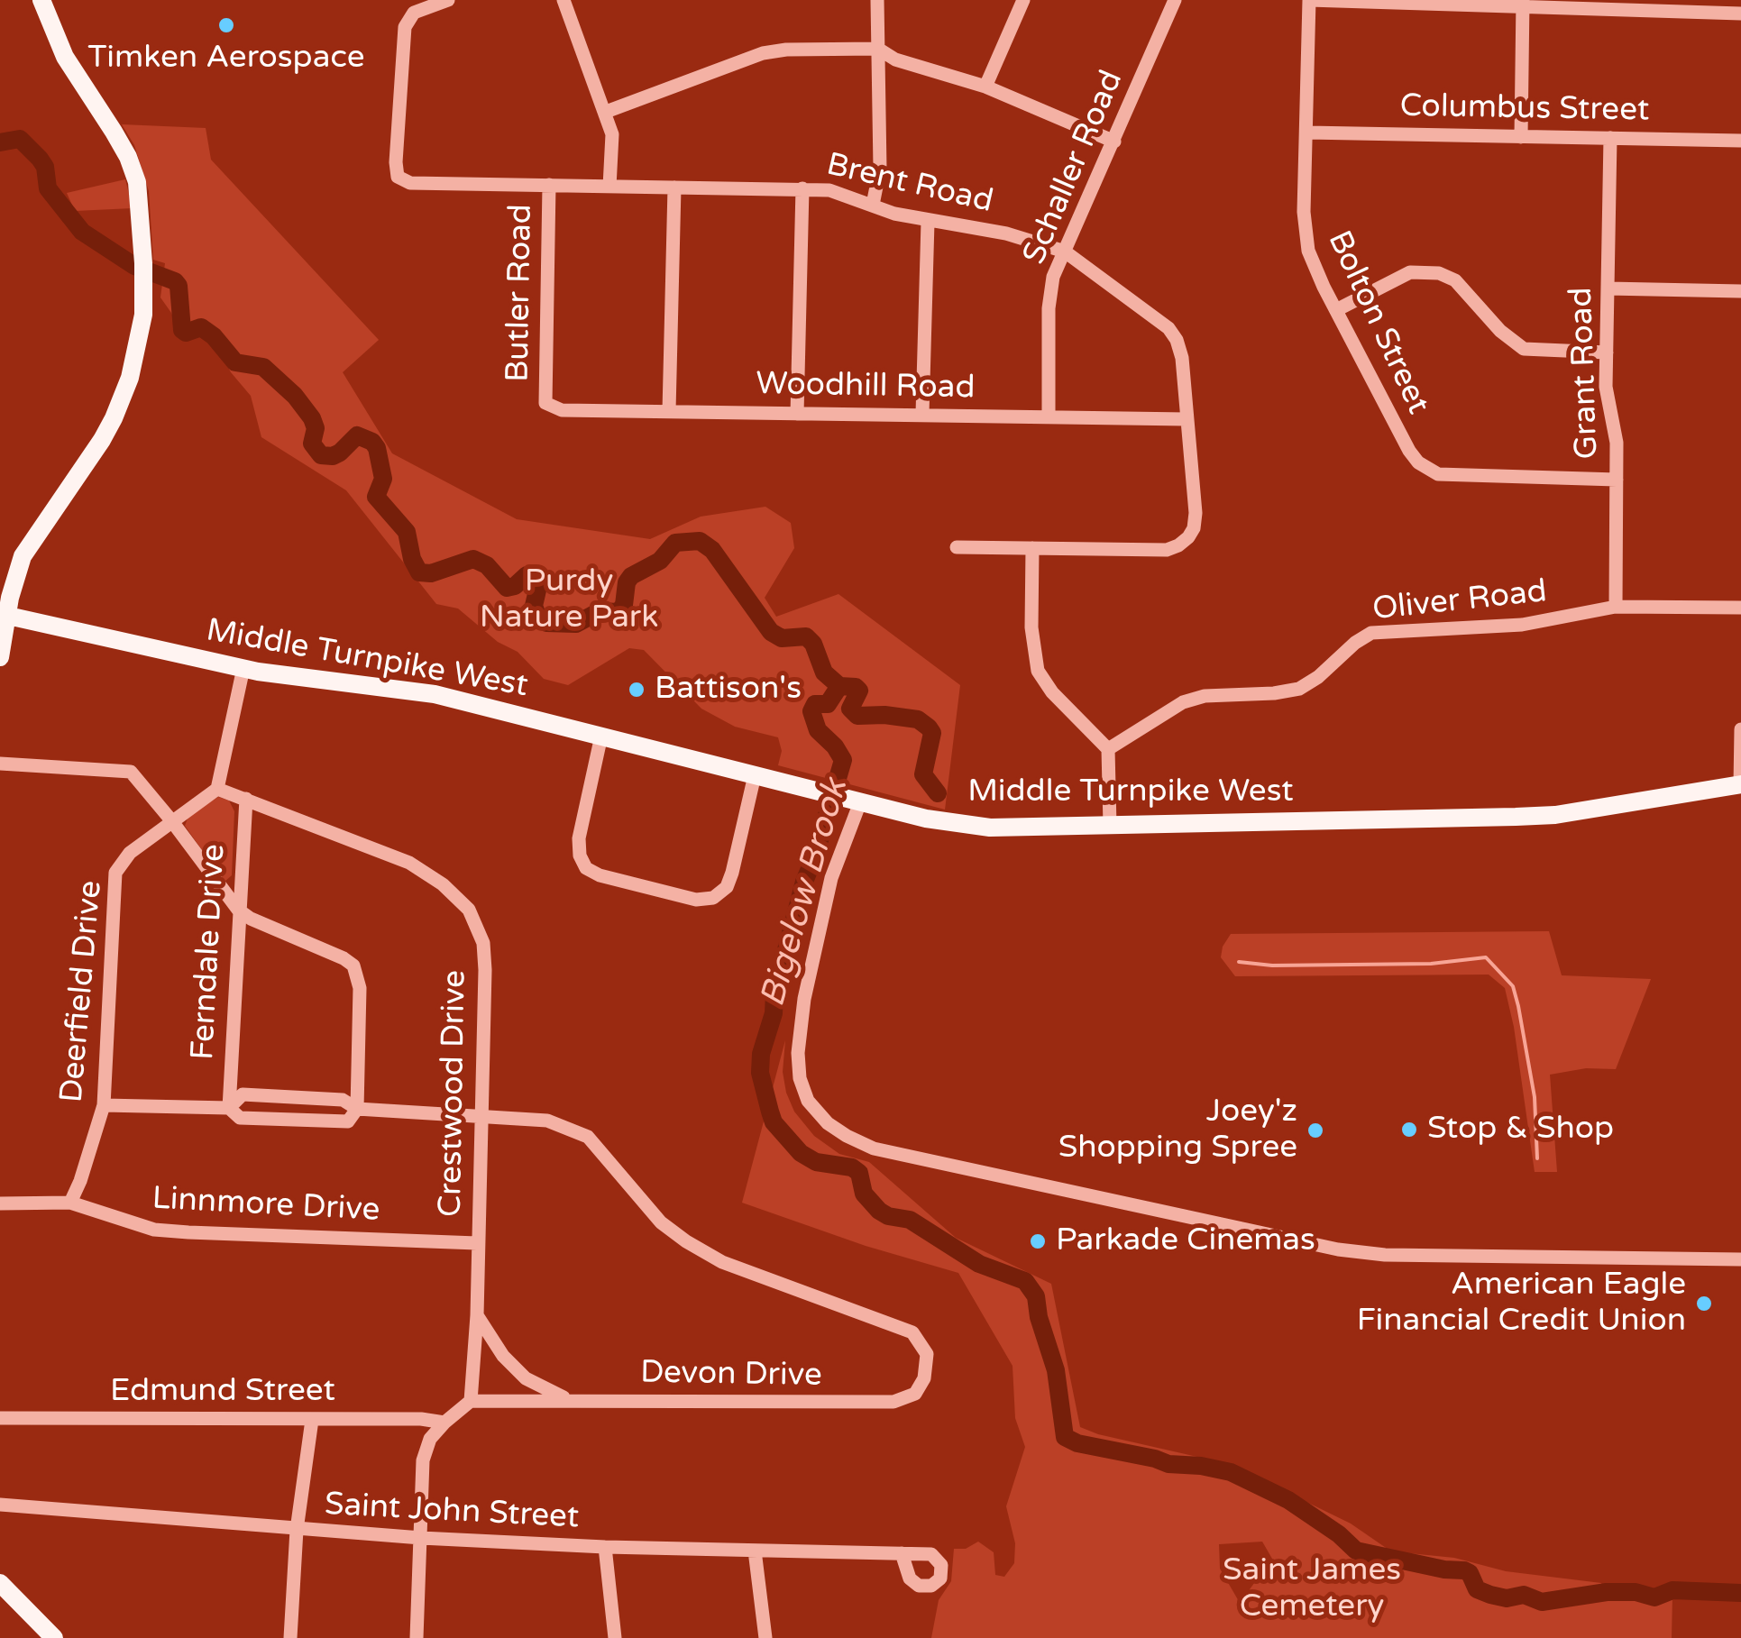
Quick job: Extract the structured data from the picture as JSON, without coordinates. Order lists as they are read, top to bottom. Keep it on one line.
{"streets":{"main road":["Middle Turnpike West"],"street":["Columbus Street","Schaller Road","Brent Road","Butler Road","Bolton Street","Grant Road","Woodhill Road","Oliver Road","Ferndale Drive","Deerfield Drive","Crestwood Drive","Linnmore Drive","Devon Drive","Edmund Street","Saint John Street"]},"crossings":[["Columbus Street","Bolton Street"],["Columbus Street","Grant Road"],["Schaller Road","Brent Road"],["Schaller Road","Woodhill Road"],["Brent Road","Butler Road"],["Brent Road","Woodhill Road"],["Butler Road","Woodhill Road"],["Bolton Street","Grant Road"],["Grant Road","Oliver Road"],["Ferndale Drive","Crestwood Drive"],["Deerfield Drive","Crestwood Drive"],["Deerfield Drive","Linnmore Drive"],["Crestwood Drive","Linnmore Drive"],["Crestwood Drive","Devon Drive"]],"water":["Bigelow Brook"],"parks":["Purdy Nature Park","Saint James Cemetery"],"places":["Timken Aerospace","Battison's","Stop & Shop","Joey'z Shopping Spree","Parkade Cinemas","American Eagle Financial Credit Union"]}
